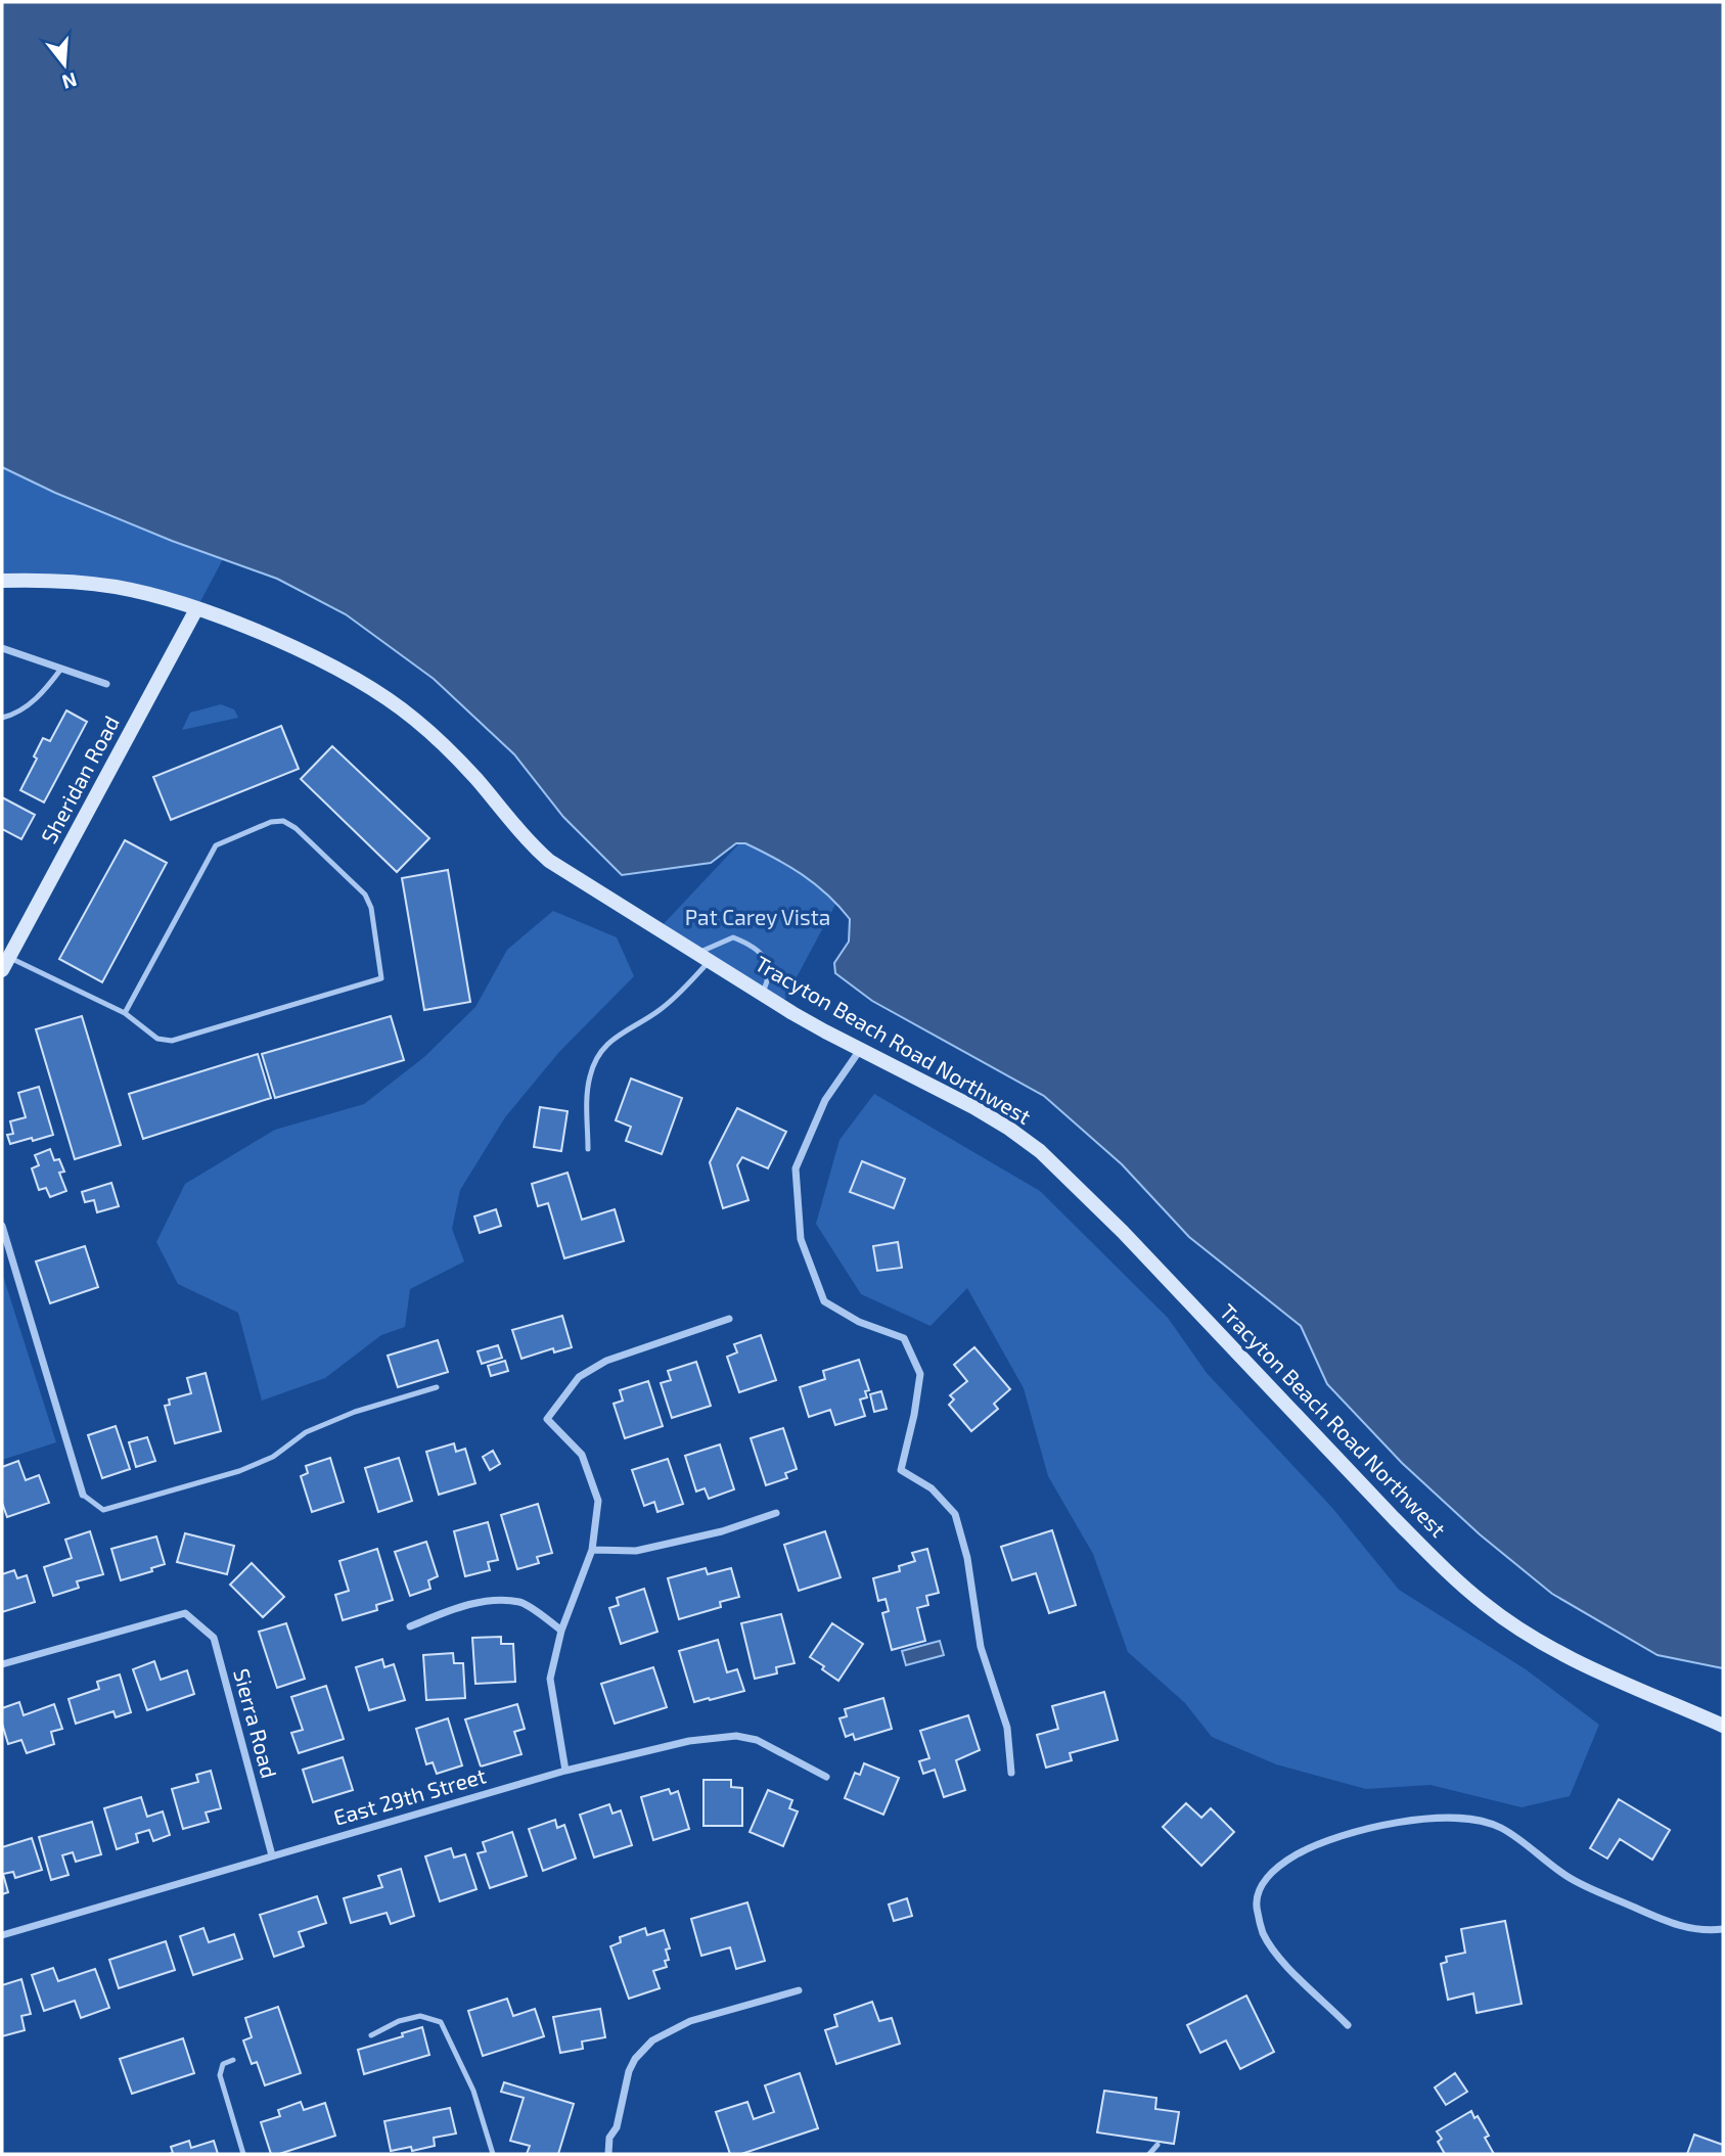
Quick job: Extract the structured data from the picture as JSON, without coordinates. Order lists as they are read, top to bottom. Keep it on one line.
{"streets":{"main road":["Sheridan Road","Tracyton Beach Road Northwest"],"street":["Sierra Road","East 29th Street"]},"crossings":[["Sheridan Road","Tracyton Beach Road Northwest"],["Sierra Road","East 29th Street"]],"parks":["Pat Carey Vista"],"north":"bottom"}
